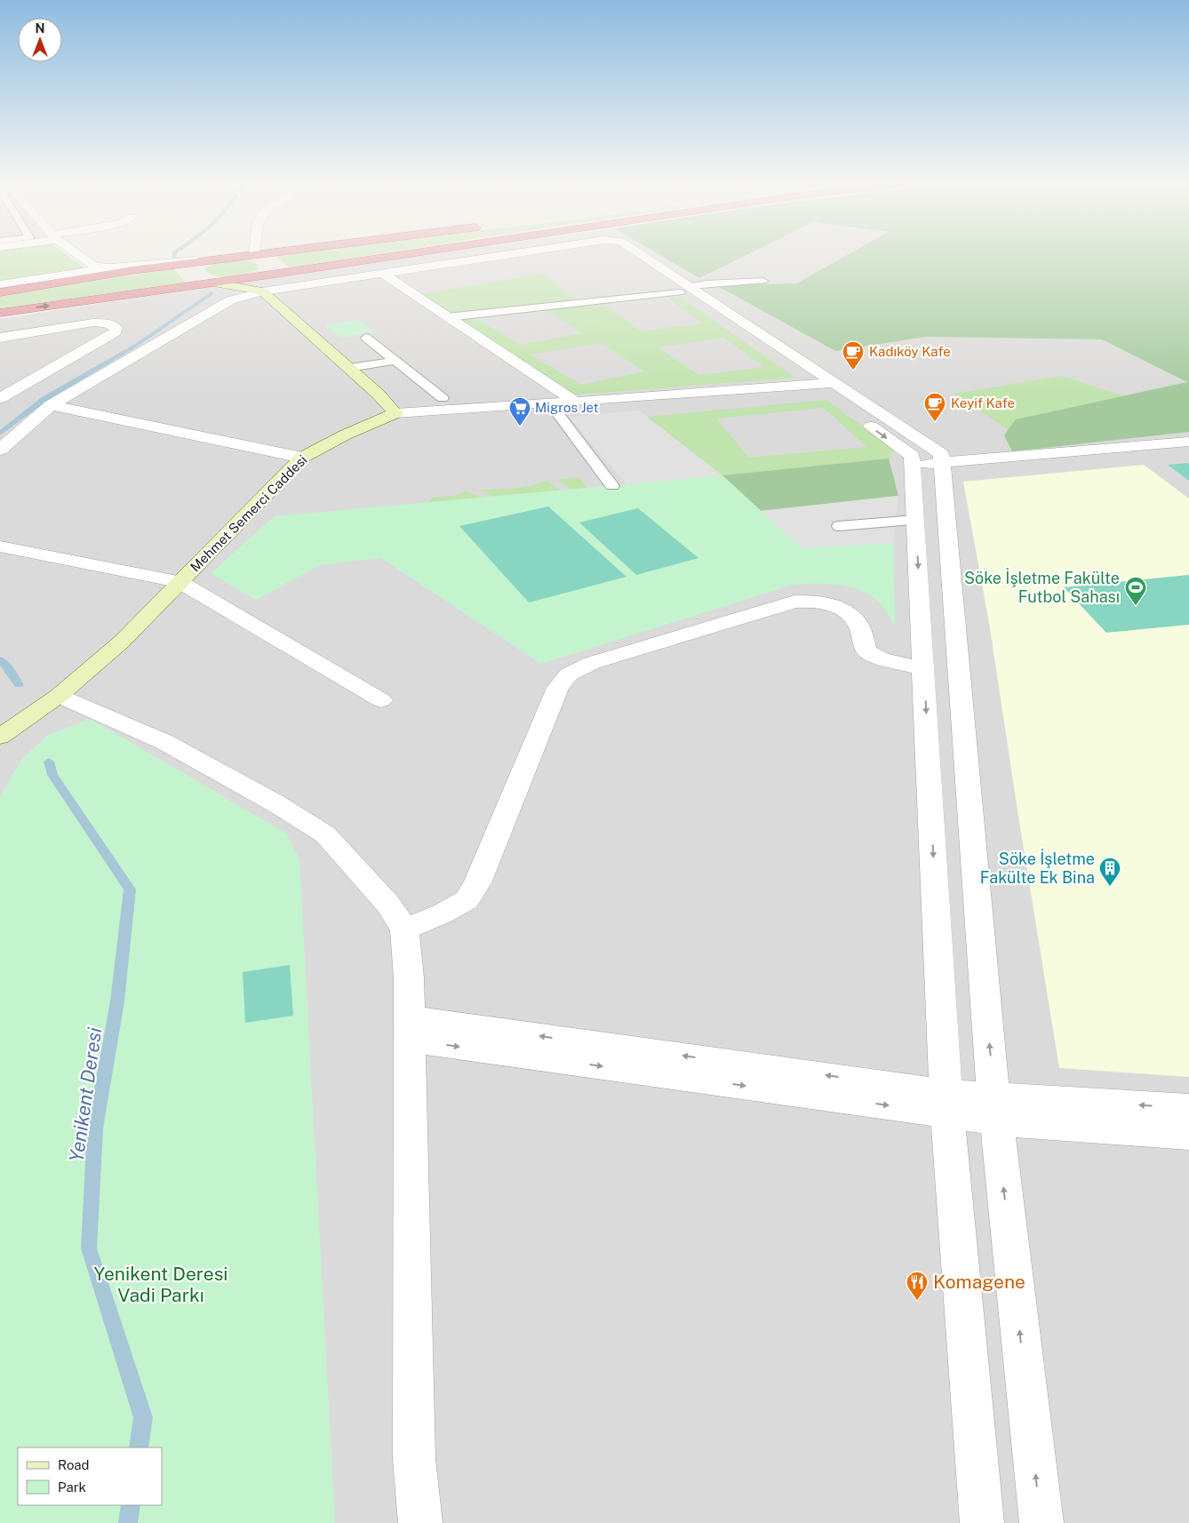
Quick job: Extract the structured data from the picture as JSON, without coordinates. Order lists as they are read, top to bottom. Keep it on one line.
{"streets":{"street":["Mehmet Semerci Caddesi"]},"water":["Yenikent Deresi"],"parks":["Yenikent Deresi Vadi Parkı"],"places":{"cafe":["Kadıköy Kafe","Keyif Kafe"],"supermarket":["Migros Jet"],"sports":["Söke İşletme Fakülte Futbol Sahası"],"building":["Söke İşletme Fakülte Ek Bina"],"restaurant":["Komagene"]},"legend":["Road","Park"],"north":"top"}
